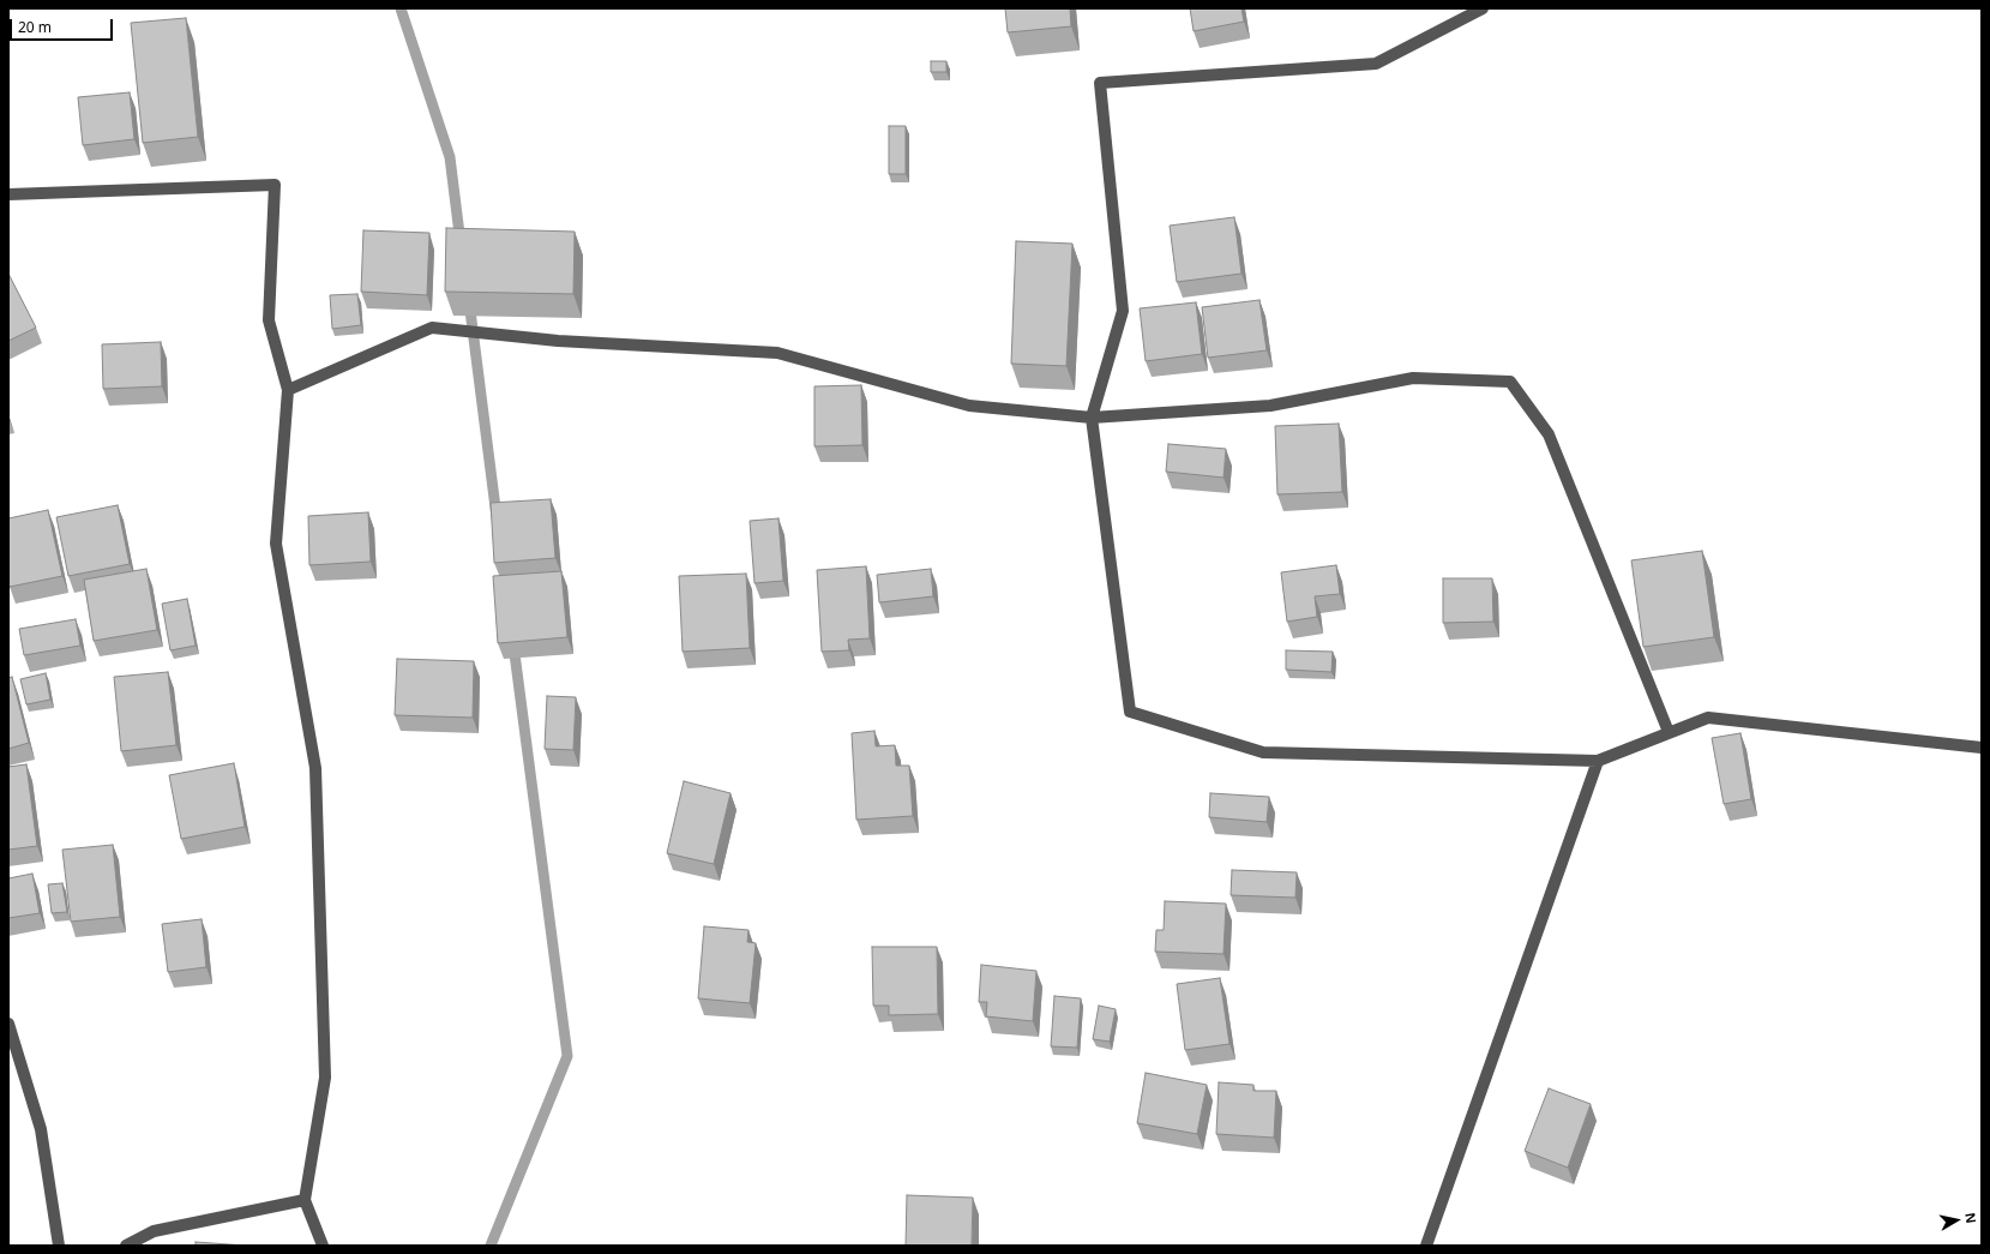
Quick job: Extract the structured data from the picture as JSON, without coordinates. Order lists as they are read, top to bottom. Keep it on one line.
{"scale_bar":"20 m","north":"right"}
